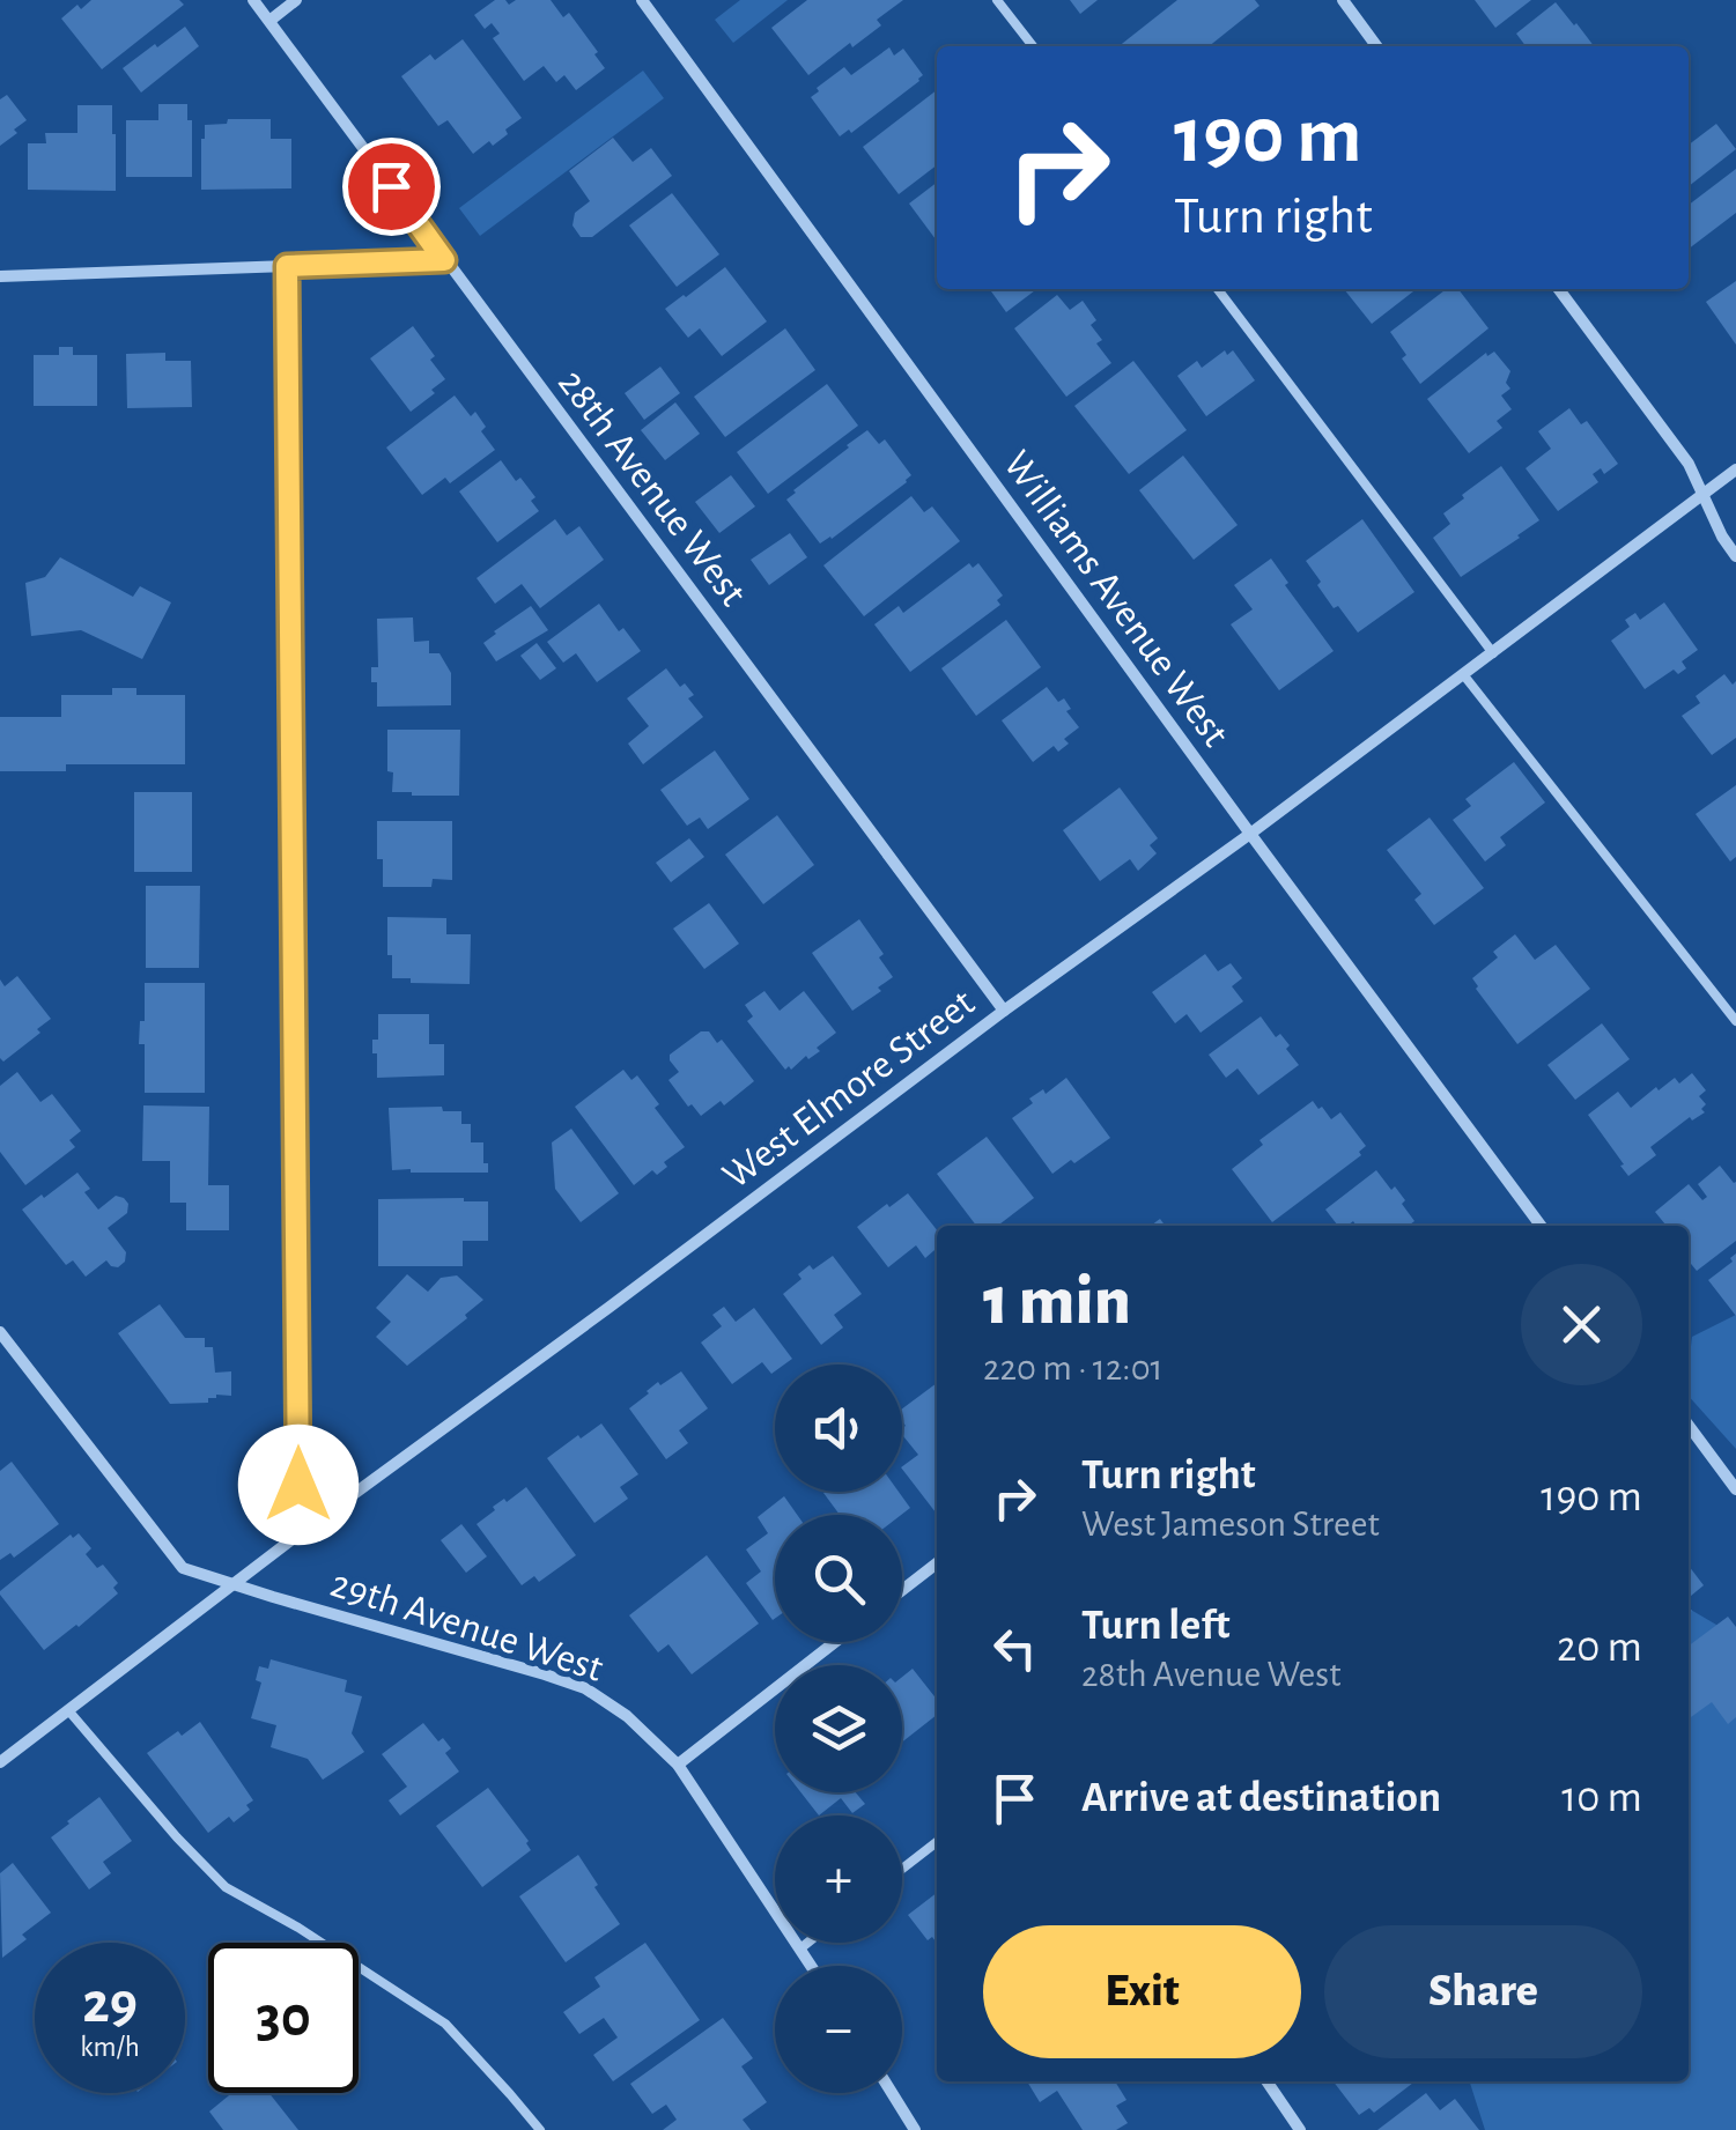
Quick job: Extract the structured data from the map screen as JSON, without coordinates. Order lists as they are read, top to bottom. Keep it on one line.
{"streets":{"street":["28th Avenue West","Williams Avenue West","West Elmore Street","29th Avenue West"]},"crossings":[["28th Avenue West","West Elmore Street"],["Williams Avenue West","West Elmore Street"],["West Elmore Street","29th Avenue West"]],"page":{"turn":["190 m","Turn right"],"heading":["1 min","220 m · 12:01"],"map_buttons":["+","−"],"list":[{"name":"Turn right","note":"West Jameson Street","value":"190 m"},{"name":"Turn left","note":"28th Avenue West","value":"20 m"},{"name":"Arrive at destination","value":"10 m"}],"buttons":["Exit","Share"],"speed":"29 km/h","limit":"30"}}
